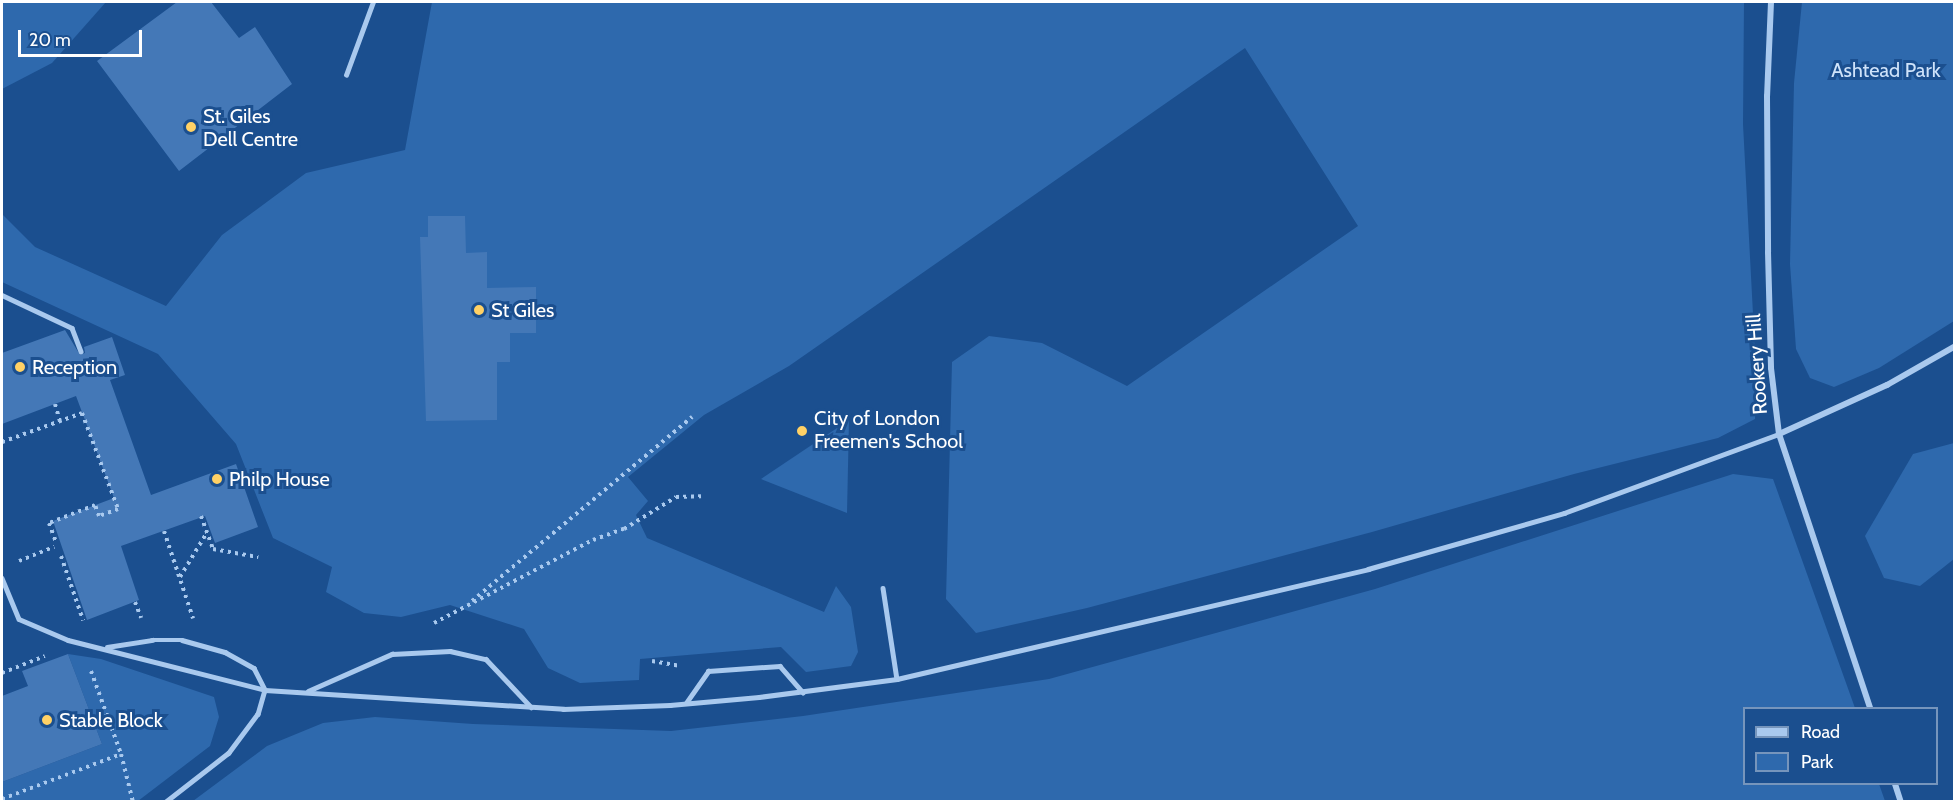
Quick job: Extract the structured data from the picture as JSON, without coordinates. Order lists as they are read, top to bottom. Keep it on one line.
{"streets":{"street":["Rookery Hill"]},"parks":["Ashtead Park"],"places":["St. Giles Dell Centre","St Giles","Reception","City of London Freemen's School","Philp House","Stable Block"],"legend":["Road","Park"],"scale_bar":"20 m"}
